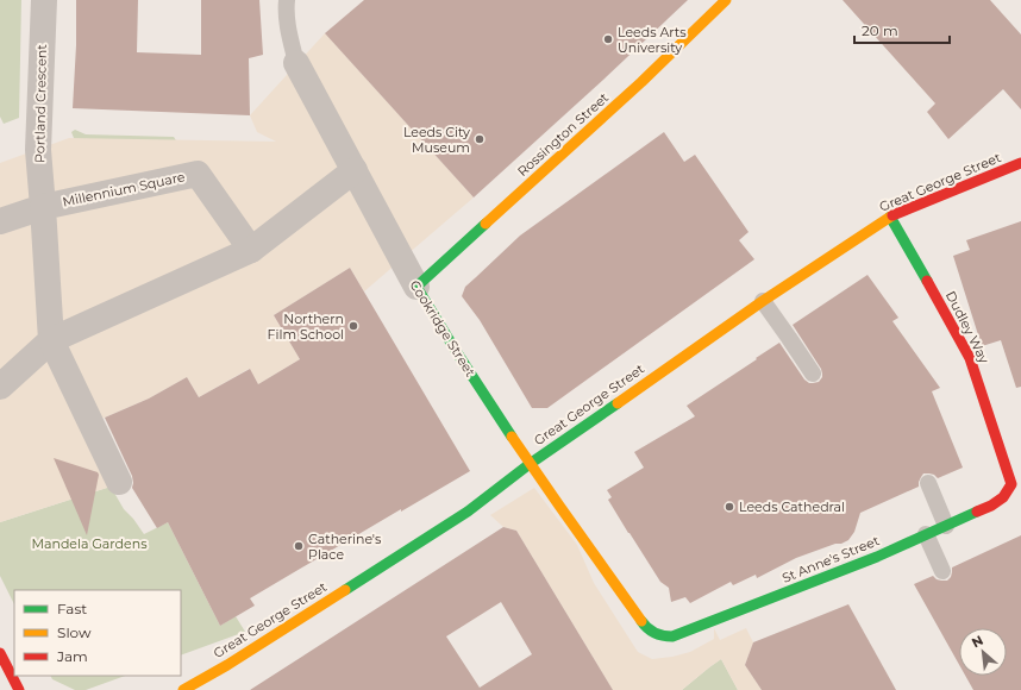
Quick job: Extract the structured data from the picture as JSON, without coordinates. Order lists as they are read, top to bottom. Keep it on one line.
{"streets":{"street":["Portland Crescent","Rossington Street","Great George Street","Millennium Square","Dudley Way","Cookridge Street","St Anne's Street"]},"crossings":[["Portland Crescent","Millennium Square"],["Rossington Street","Cookridge Street"],["Great George Street","Dudley Way"],["Great George Street","Cookridge Street"],["Dudley Way","St Anne's Street"],["Cookridge Street","St Anne's Street"]],"parks":["Mandela Gardens"],"places":["Leeds Arts University","Leeds City Museum","Northern Film School","Leeds Cathedral","Catherine's Place"],"legend":["Fast","Slow","Jam"],"scale_bar":"20 m","north":"top left"}
